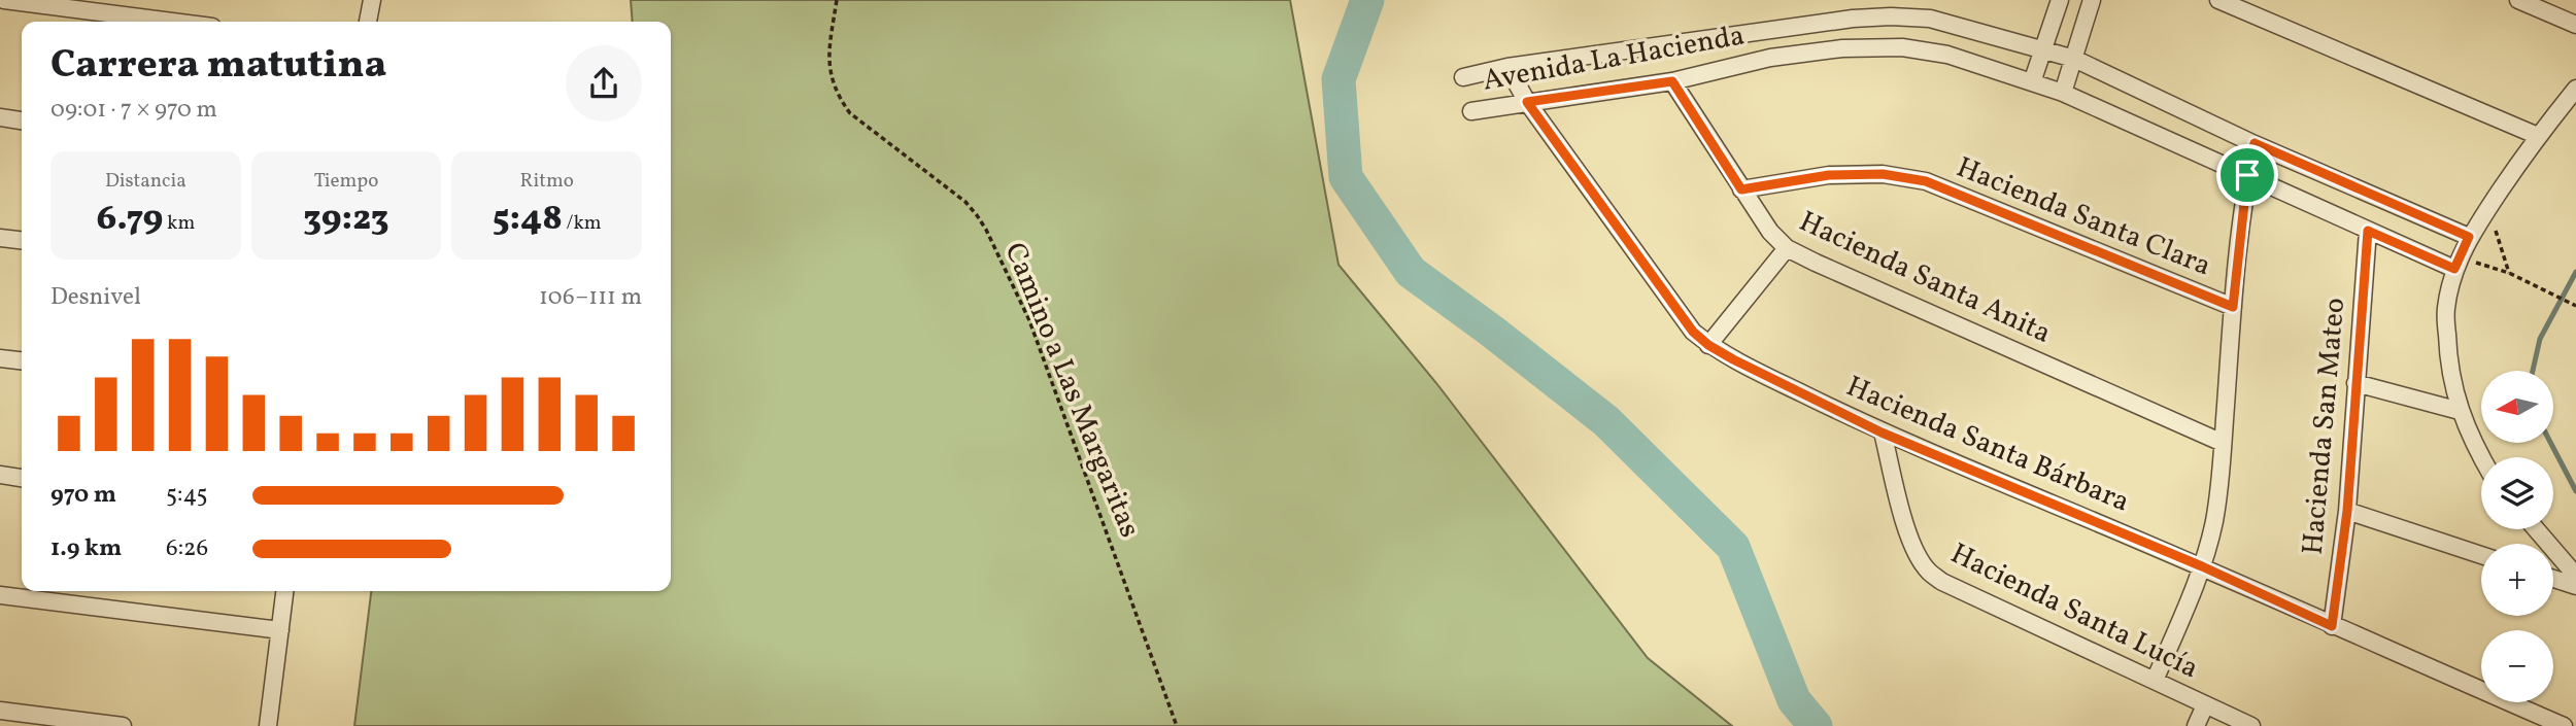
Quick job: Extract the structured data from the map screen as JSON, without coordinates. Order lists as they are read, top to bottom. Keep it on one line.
{"streets":{"street":["Avenida La Hacienda","Hacienda Santa Clara","Hacienda Santa Anita","Hacienda San Mateo","Hacienda Santa Bárbara","Hacienda Santa Lucía"],"path":["Camino a Las Margaritas"]},"crossings":[["Avenida La Hacienda","Hacienda Santa Anita"],["Avenida La Hacienda","Hacienda San Mateo"],["Avenida La Hacienda","Hacienda Santa Bárbara"],["Hacienda Santa Clara","Hacienda Santa Anita"],["Hacienda San Mateo","Hacienda Santa Bárbara"],["Hacienda Santa Bárbara","Hacienda Santa Lucía"]],"north":"left","page":{"heading":["Carrera matutina","09:01 · 7 × 970 m"],"stats":[["Distancia","6.79 km"],["Tiempo","39:23"],["Ritmo","5:48 /km"]],"chart":["Desnivel","106–111 m"],"map_buttons":["+","−"],"list":[{"name":"970 m","note":"5:45"},{"name":"1.9 km","note":"6:26"}]}}
